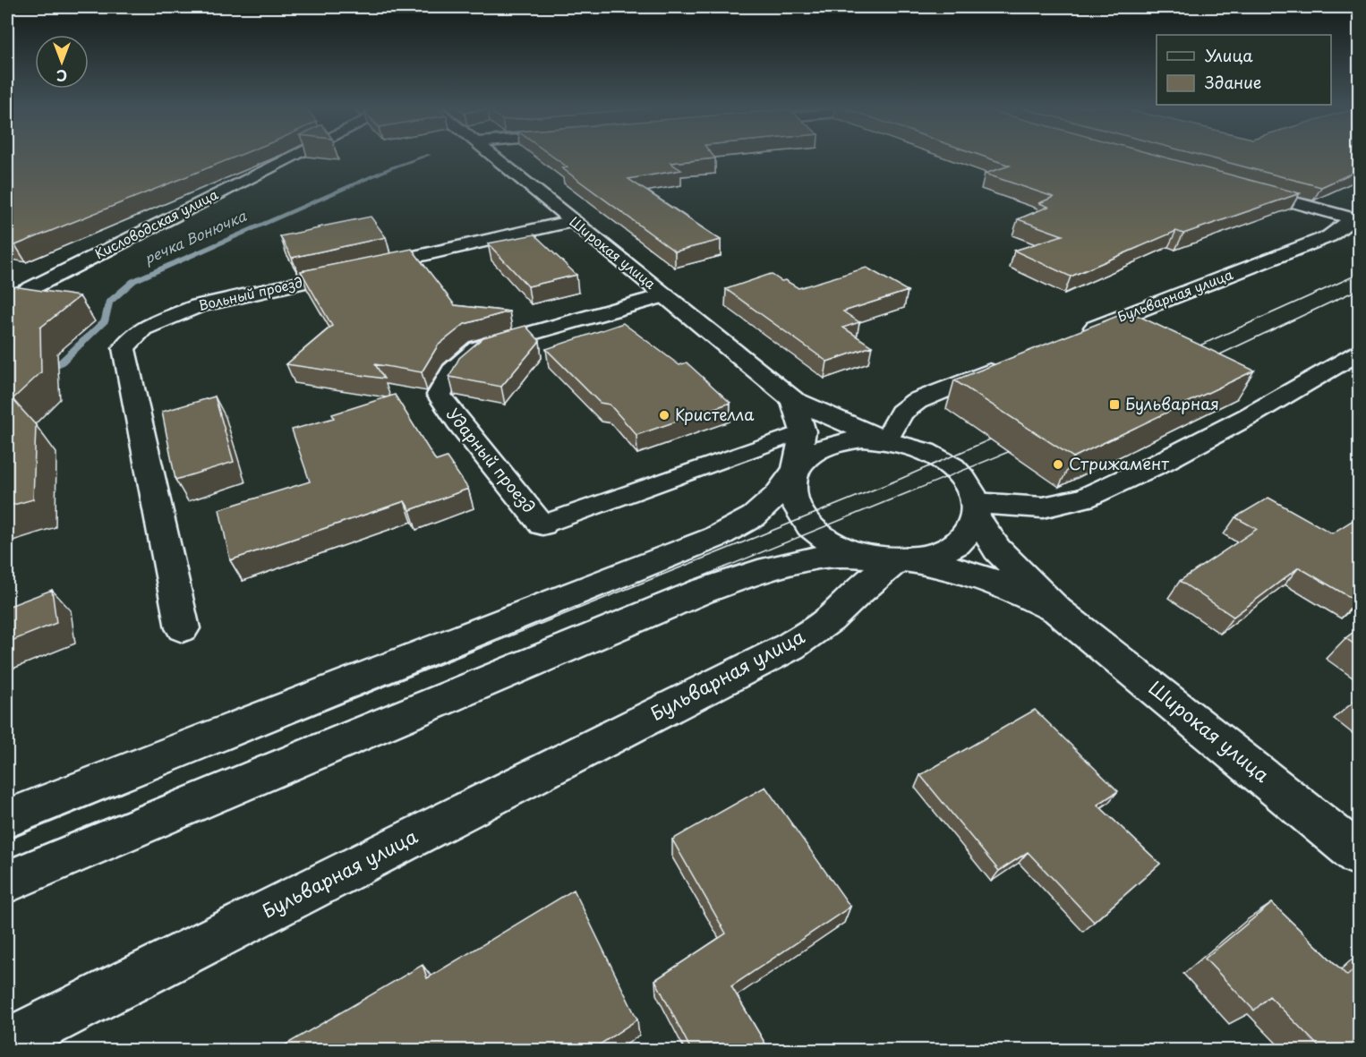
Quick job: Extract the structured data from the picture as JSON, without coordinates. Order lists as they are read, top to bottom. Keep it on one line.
{"streets":{"street":["Кисловодская улица","Широкая улица","Вольный проезд","Бульварная улица","Ударный проезд"]},"crossings":[["Широкая улица","Вольный проезд"],["Широкая улица","Бульварная улица"],["Широкая улица","Ударный проезд"]],"water":["речка Вонючка"],"places":{"transit":["Бульварная"],"other":["Кристелла","Стрижамент"]},"legend":["Улица","Здание"],"north":"bottom"}
